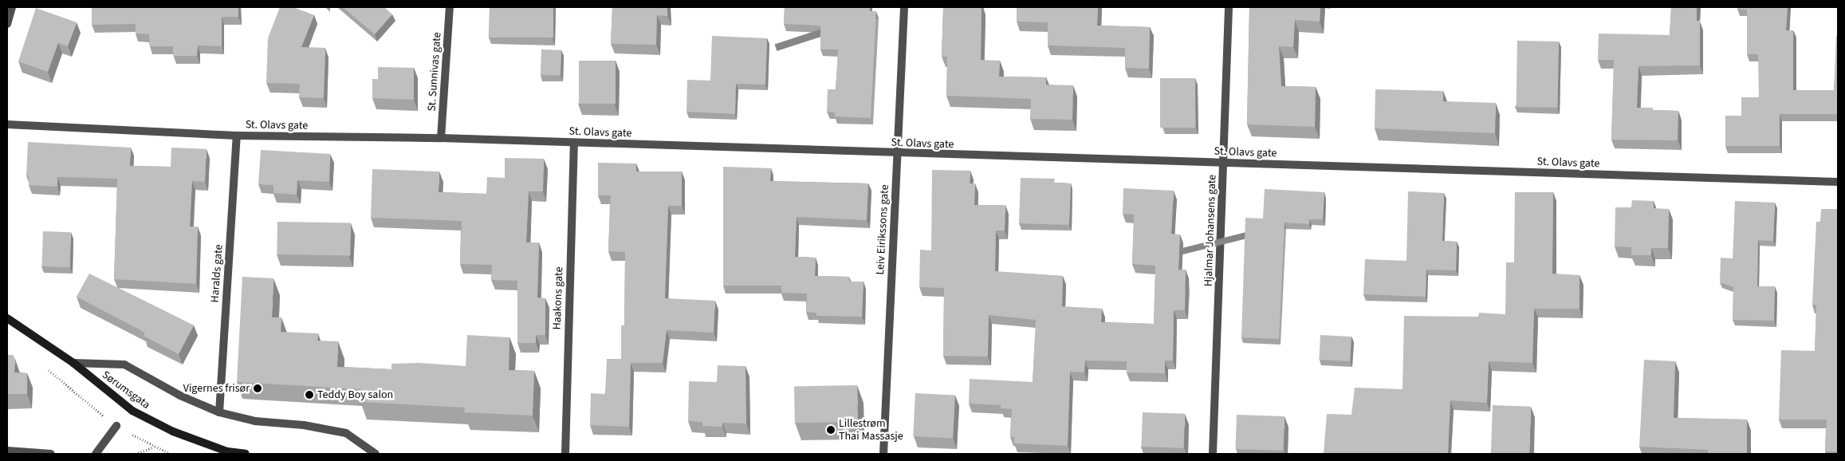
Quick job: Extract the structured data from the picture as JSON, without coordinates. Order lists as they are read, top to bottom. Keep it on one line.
{"streets":{"main road":["Sørumsgata"],"street":["St. Sunnivas gate","St. Olavs gate","Leiv Eirikssons gate","Hjalmar Johansens gate","Haralds gate","Haakons gate"]},"crossings":[["St. Sunnivas gate","St. Olavs gate"],["St. Olavs gate","Leiv Eirikssons gate"],["St. Olavs gate","Hjalmar Johansens gate"],["St. Olavs gate","Haralds gate"],["St. Olavs gate","Haakons gate"]],"places":["Vigernes frisør","Teddy Boy salon","Lillestrøm Thai Massasje"]}
